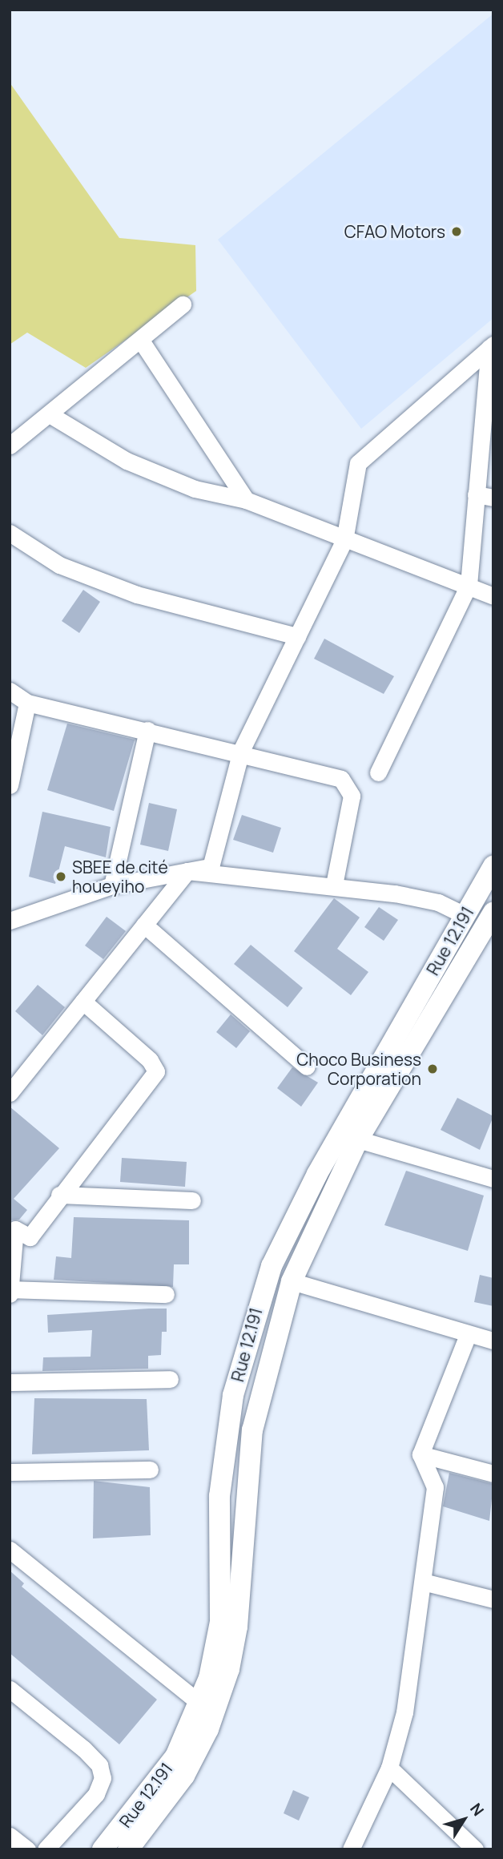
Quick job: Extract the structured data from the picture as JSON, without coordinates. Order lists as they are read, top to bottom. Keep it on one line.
{"streets":{"main road":["Rue 12.191"]},"places":["CFAO Motors","SBEE de cité houeyiho","Choco Business Corporation"],"north":"top right"}
